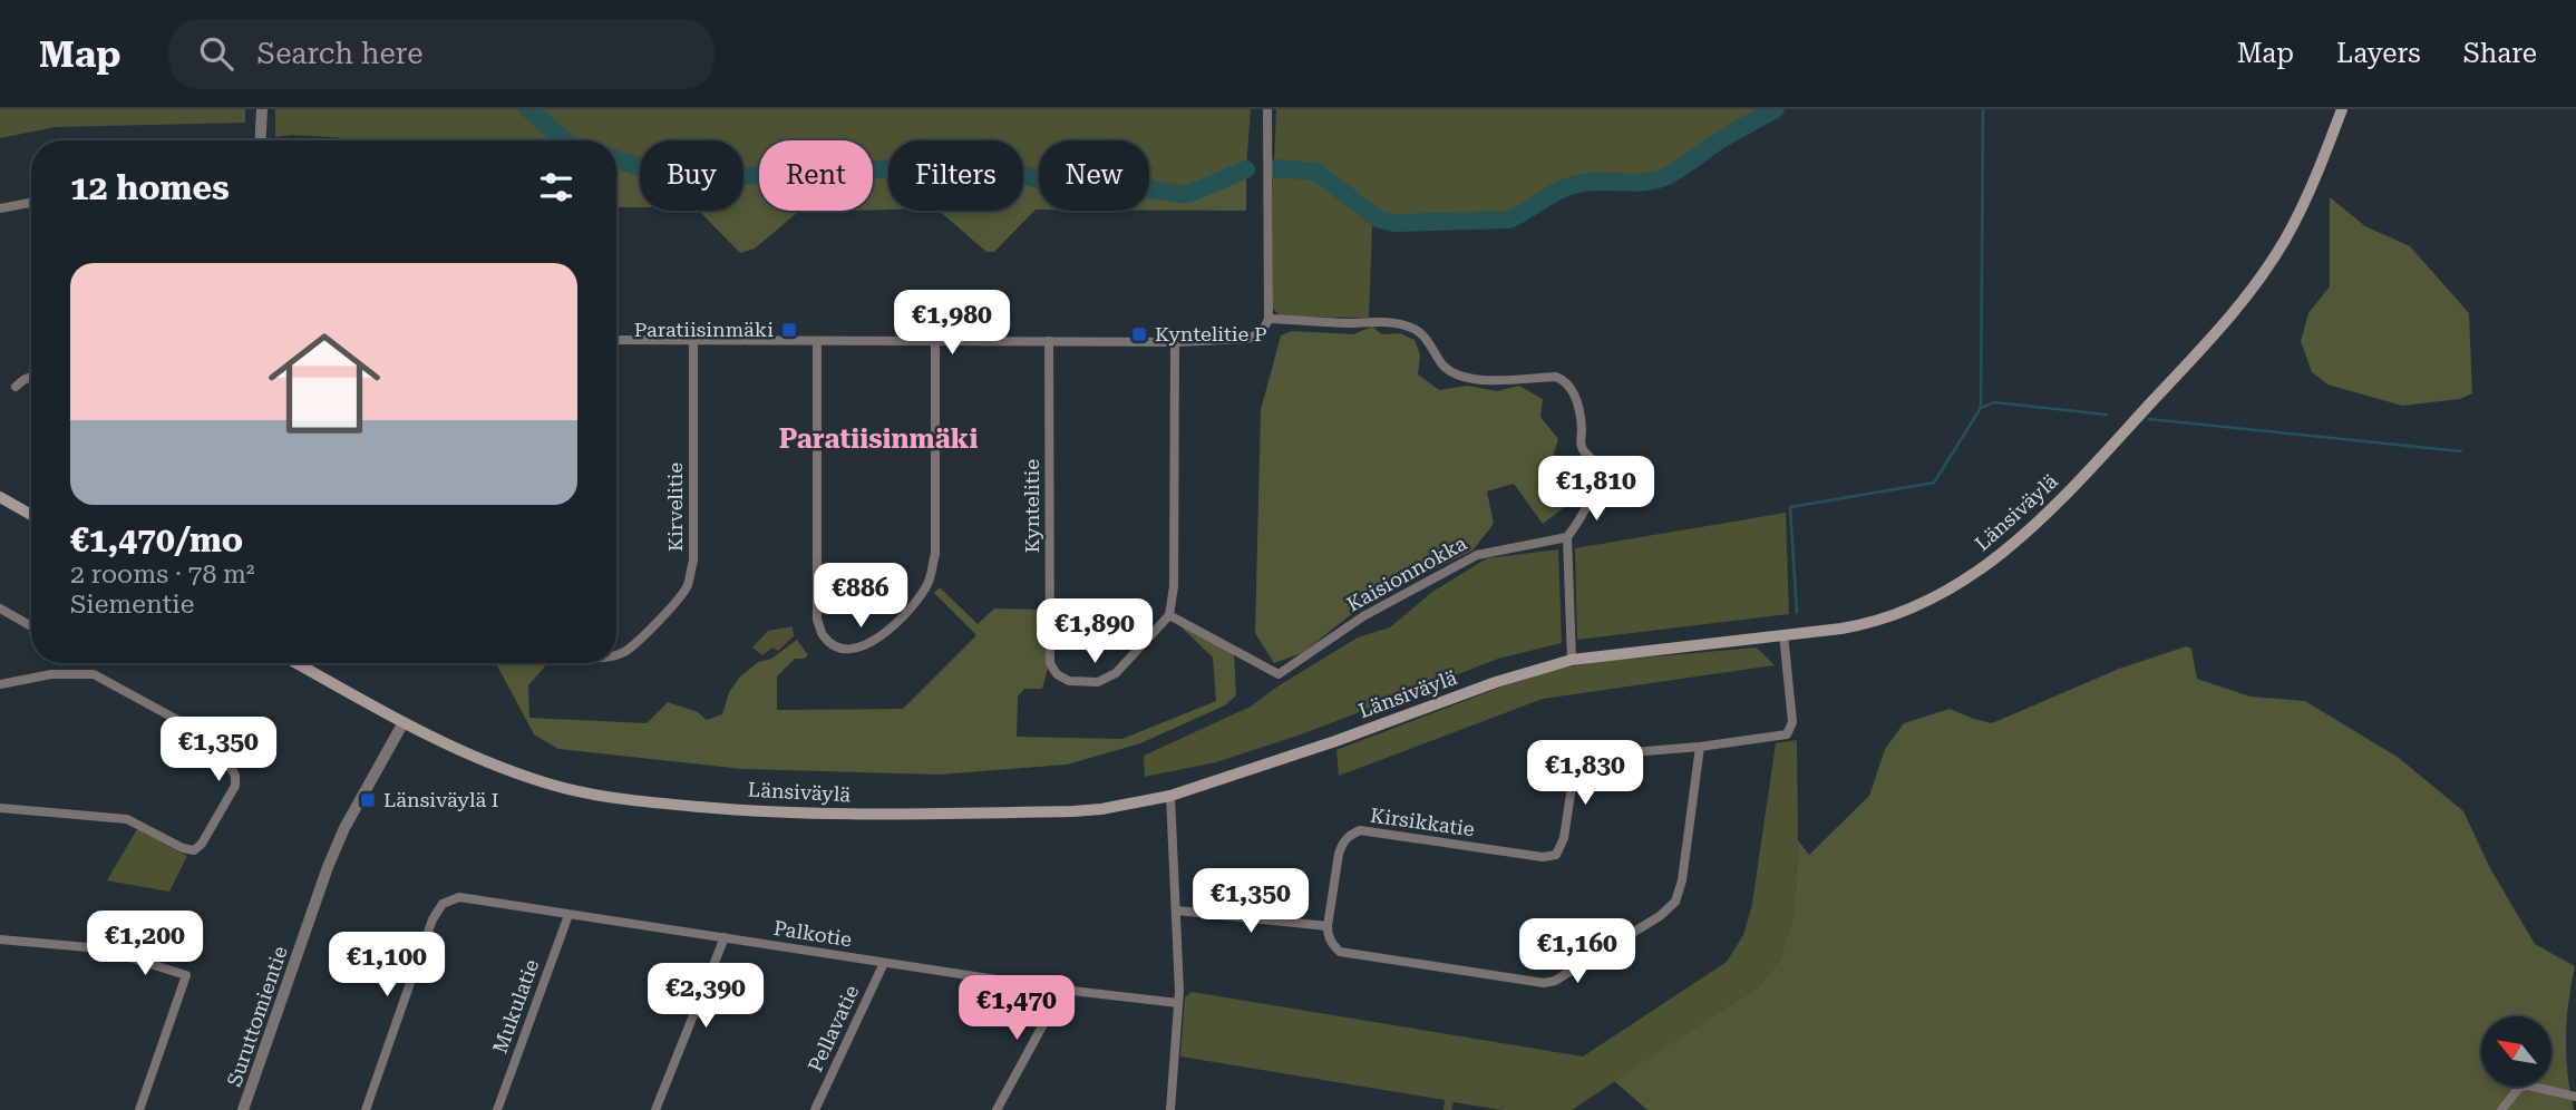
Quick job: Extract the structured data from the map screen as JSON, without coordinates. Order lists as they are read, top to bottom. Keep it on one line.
{"streets":{"main road":["Länsiväylä"],"street":["Kyntelitie","Kirvelitie","Kaisionnokka","Kirsikkatie","Palkotie","Mukulatie","Suruttomientie","Pellavatie"]},"crossings":[["Kyntelitie","Kaisionnokka"],["Länsiväylä","Kirsikkatie"],["Länsiväylä","Suruttomientie"],["Palkotie","Mukulatie"],["Palkotie","Pellavatie"]],"districts":["Paratiisinmäki"],"places":{"transit":["Paratiisinmäki","Kyntelitie P","Länsiväylä I"]},"north":"top left","page":{"header":"Map","search":"Search here","nav":["Map","Layers","Share"],"chip":["Buy","Rent","Filters","New"],"heading":"12 homes","list":[{"name":"€1,470/mo","note":"2 rooms · 78 m² · Siementie"}],"price":["€1,980","€1,810","€886","€1,890","€1,350","€1,830","€1,350","€1,200","€1,160","€1,100","€2,390","€1,470"]}}
